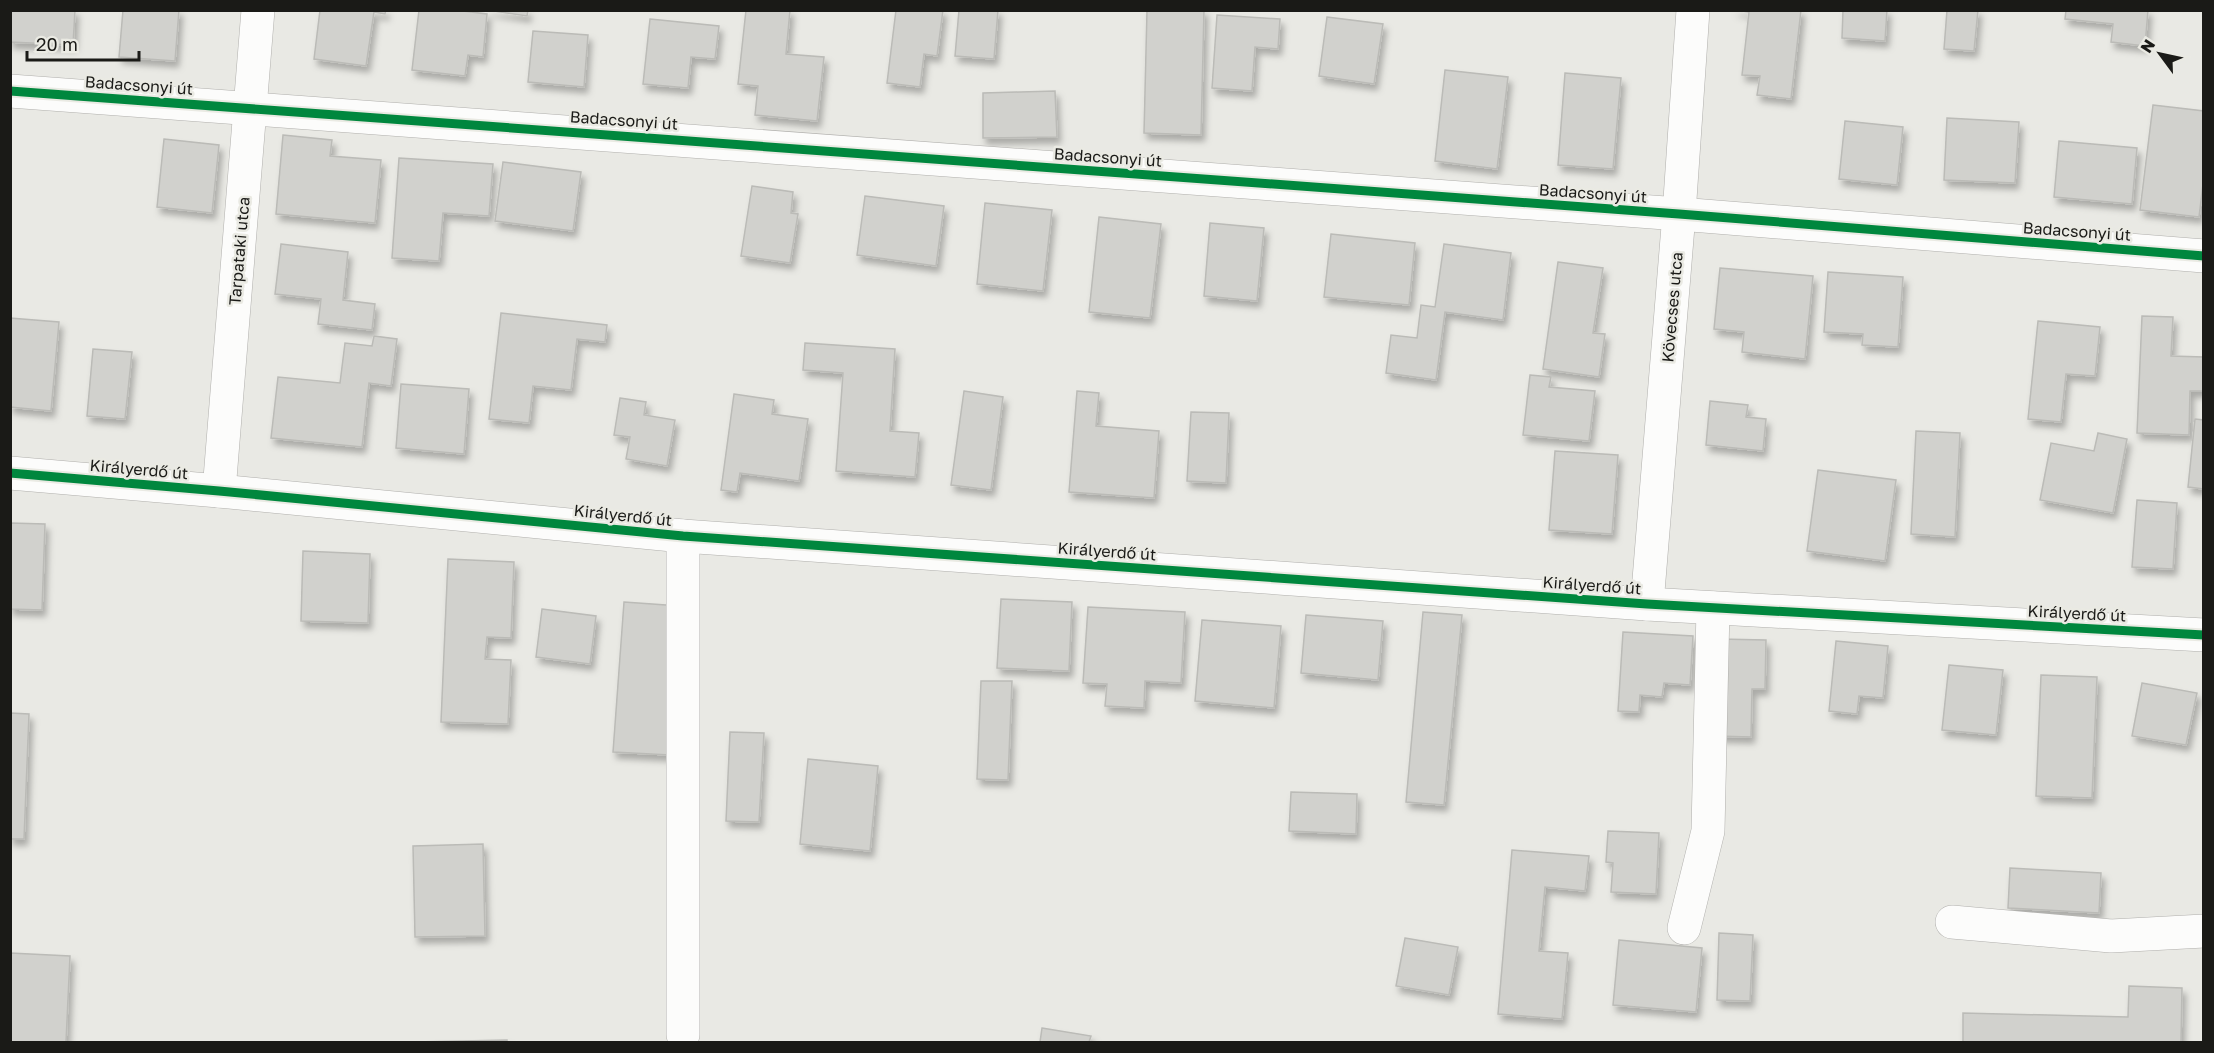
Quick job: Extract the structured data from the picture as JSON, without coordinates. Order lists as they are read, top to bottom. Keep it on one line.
{"streets":{"street":["Badacsonyi út","Tarpataki utca","Kövecses utca","Királyerdő út"]},"crossings":[["Badacsonyi út","Tarpataki utca"],["Badacsonyi út","Kövecses utca"],["Tarpataki utca","Királyerdő út"],["Kövecses utca","Királyerdő út"]],"scale_bar":"20 m","north":"top left"}
